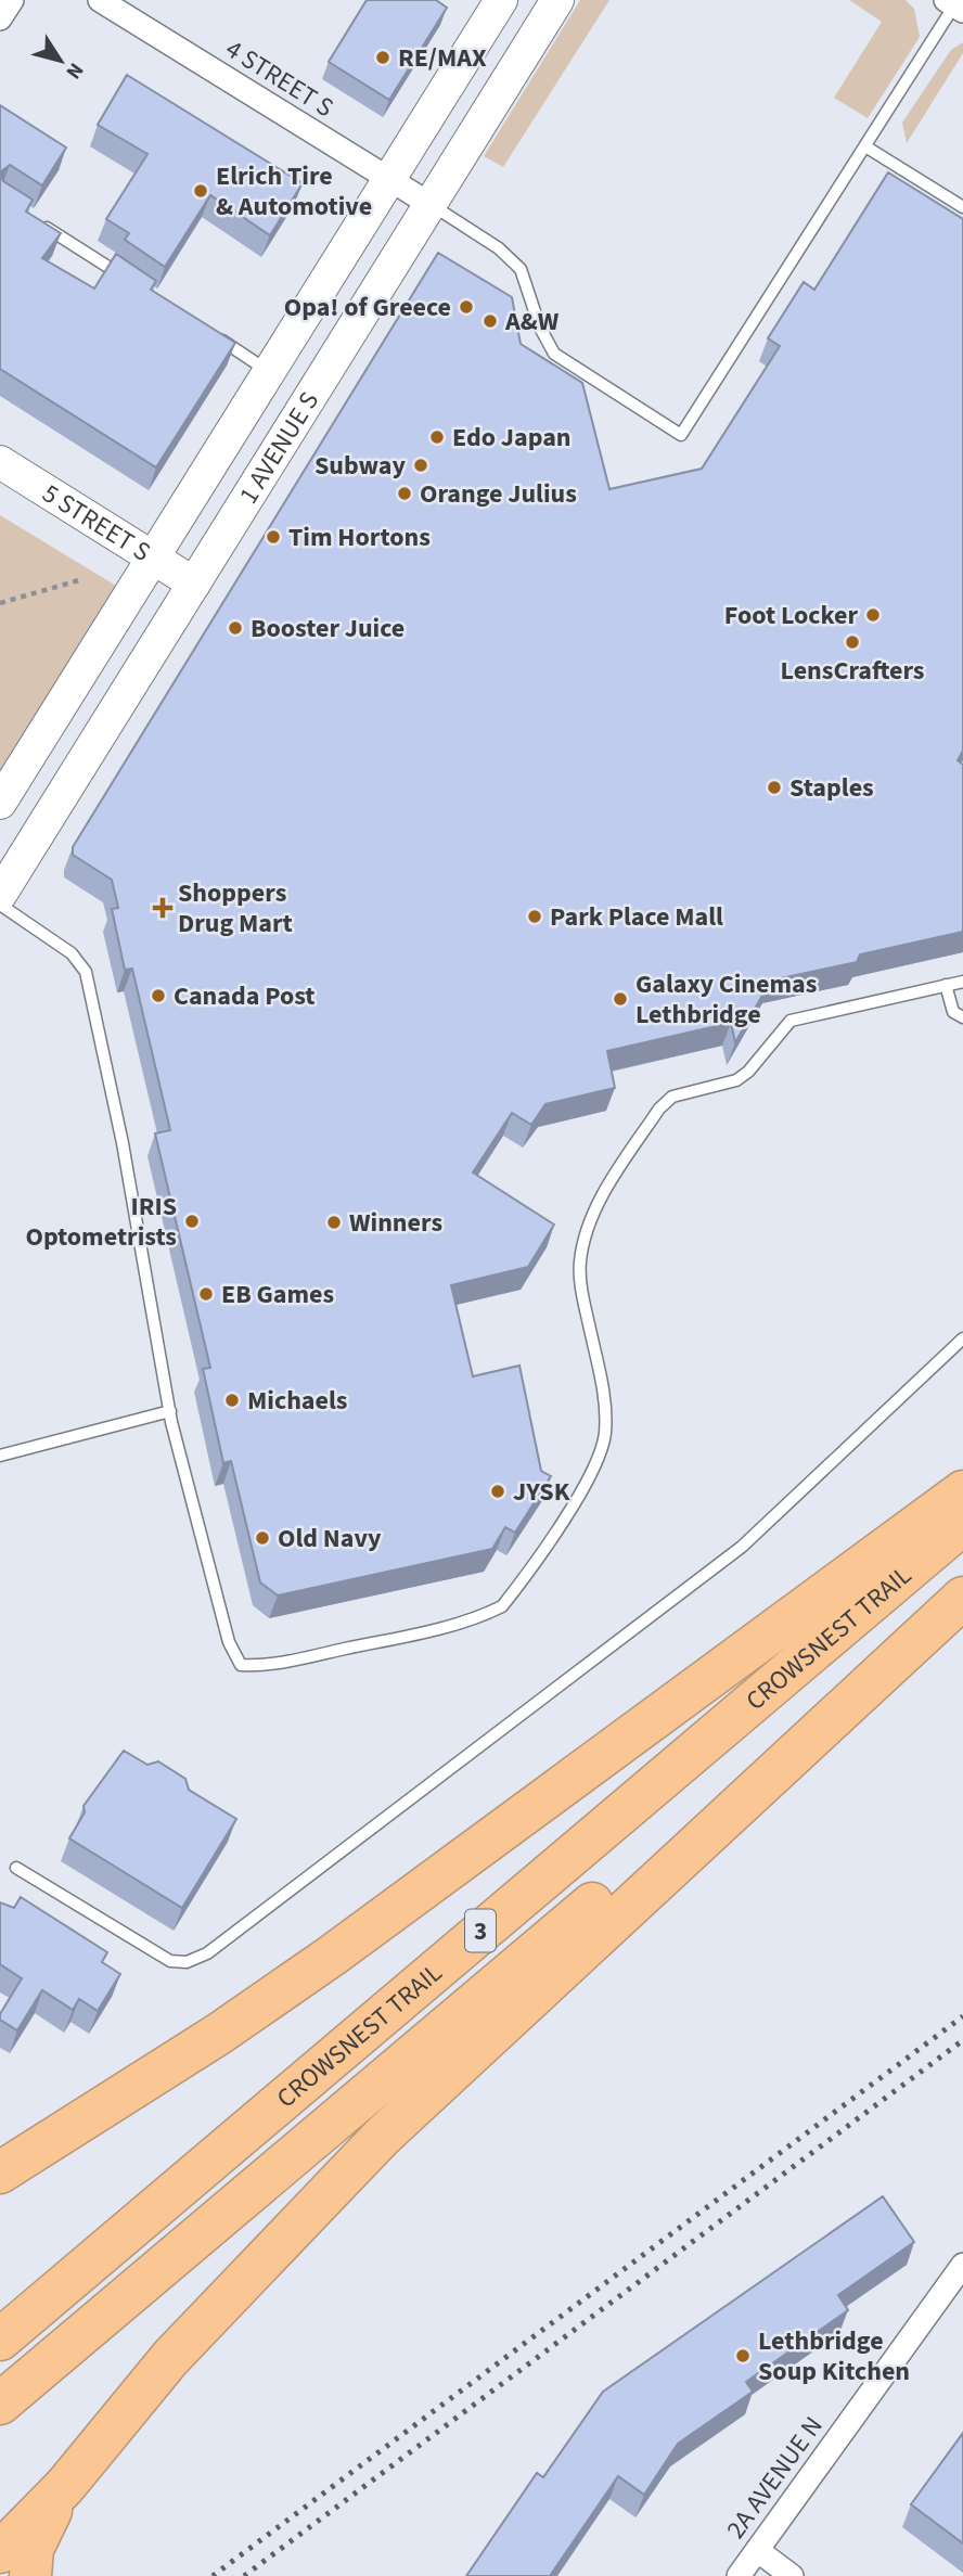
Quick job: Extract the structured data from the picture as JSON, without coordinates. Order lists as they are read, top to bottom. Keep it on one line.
{"streets":{"highway":["CROWSNEST TRAIL","3"],"street":["4 STREET S","1 AVENUE S","5 STREET S","2A AVENUE N"]},"crossings":[["4 STREET S","1 AVENUE S"],["1 AVENUE S","5 STREET S"]],"places":{"other":["RE/MAX","Elrich Tire & Automotive","Opa! of Greece","A&W","Edo Japan","Subway","Orange Julius","Tim Hortons","Foot Locker","Booster Juice","LensCrafters","Staples","Park Place Mall","Canada Post","Galaxy Cinemas Lethbridge","IRIS Optometrists","Winners","EB Games","Michaels","JYSK","Old Navy","Lethbridge Soup Kitchen"],"health":["Shoppers Drug Mart"]},"north":"bottom right"}
